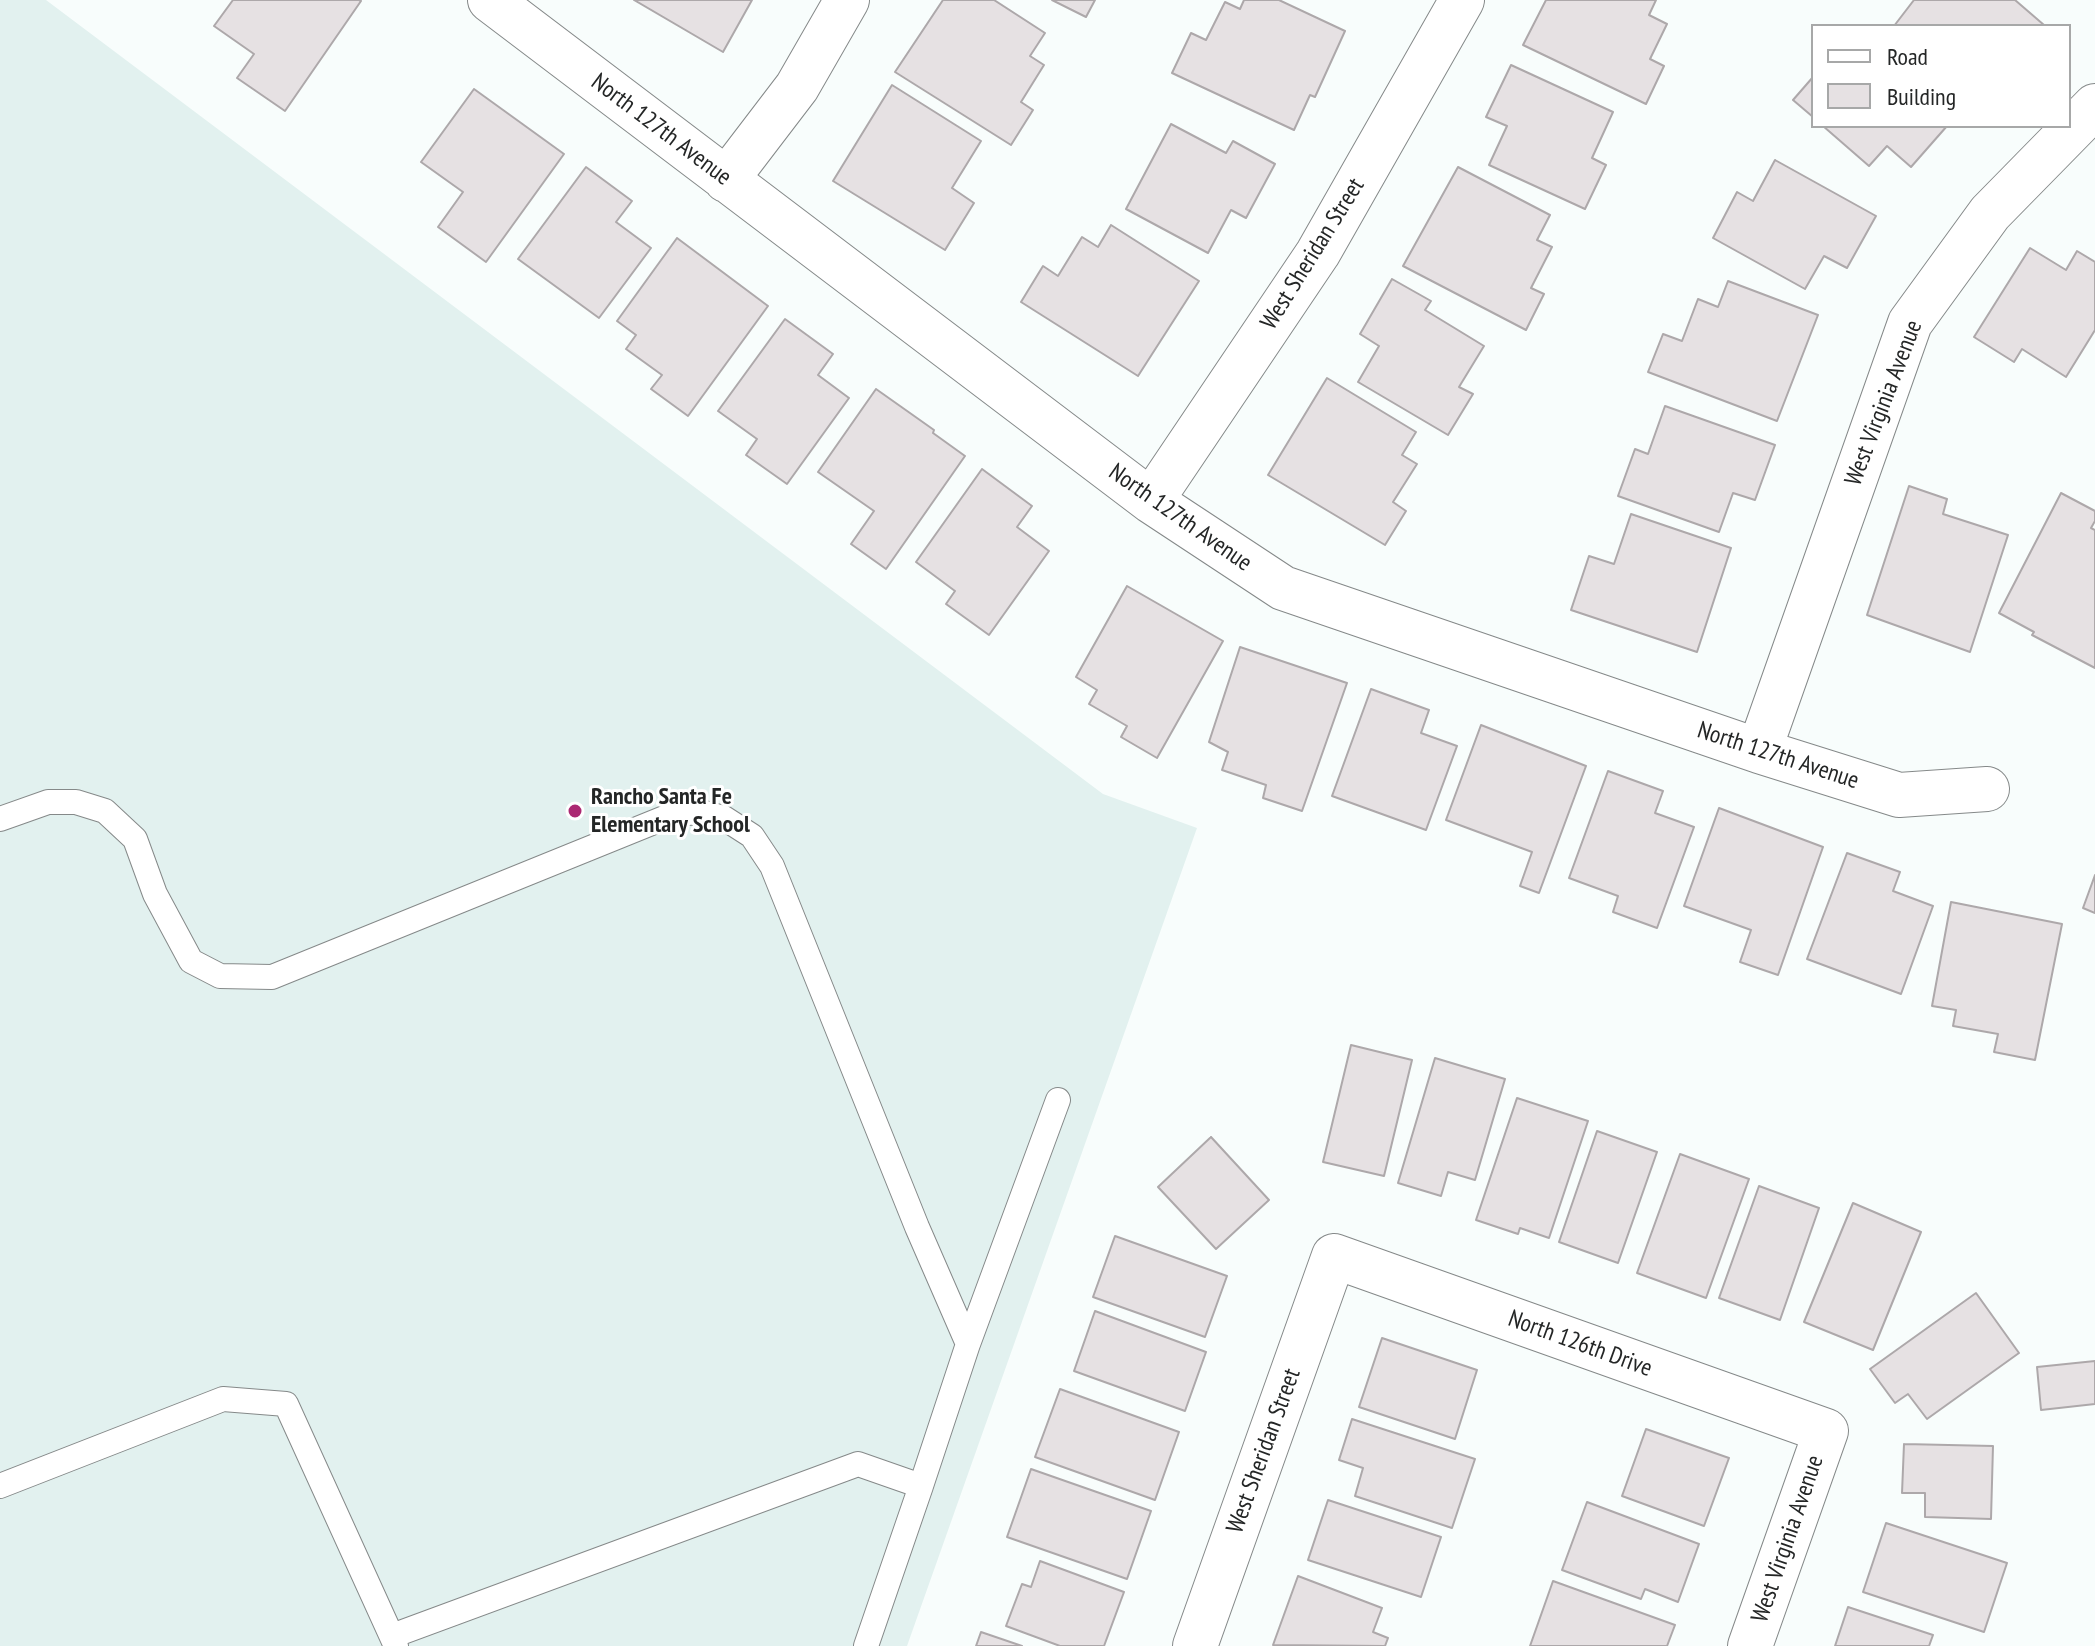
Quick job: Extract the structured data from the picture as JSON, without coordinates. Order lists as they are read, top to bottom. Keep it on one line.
{"streets":{"street":["North 127th Avenue","West Sheridan Street","West Virginia Avenue","North 126th Drive"]},"crossings":[["North 127th Avenue","West Sheridan Street"],["North 127th Avenue","West Virginia Avenue"],["West Sheridan Street","North 126th Drive"],["West Virginia Avenue","North 126th Drive"]],"places":["Rancho Santa Fe Elementary School"],"legend":["Road","Building"]}
